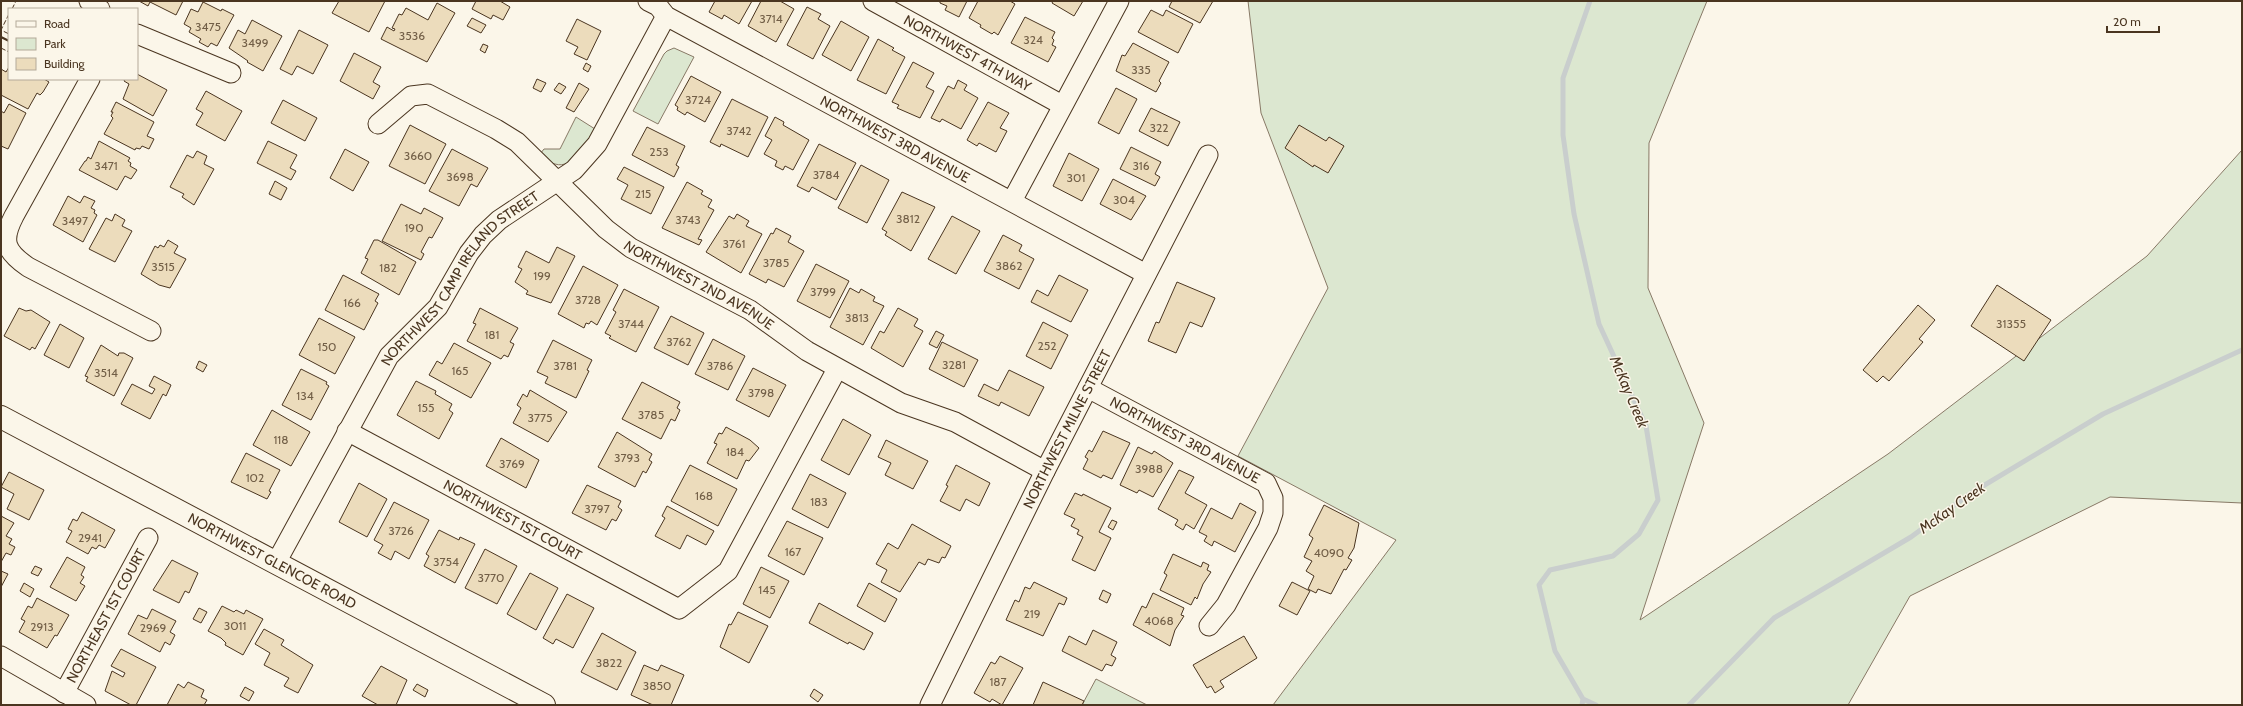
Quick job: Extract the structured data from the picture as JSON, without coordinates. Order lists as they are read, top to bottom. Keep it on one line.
{"streets":{"main road":["NORTHWEST GLENCOE ROAD"],"street":["NORTHWEST 4TH WAY","NORTHWEST 3RD AVENUE","NORTHWEST CAMP IRELAND STREET","NORTHWEST 2ND AVENUE","NORTHWEST MILNE STREET","NORTHWEST 1ST COURT","NORTHEAST 1ST COURT"]},"crossings":[["NORTHWEST 3RD AVENUE","NORTHWEST CAMP IRELAND STREET"],["NORTHWEST 3RD AVENUE","NORTHWEST MILNE STREET"],["NORTHWEST CAMP IRELAND STREET","NORTHWEST 2ND AVENUE"],["NORTHWEST CAMP IRELAND STREET","NORTHWEST 1ST COURT"],["NORTHWEST CAMP IRELAND STREET","NORTHWEST GLENCOE ROAD"],["NORTHWEST 2ND AVENUE","NORTHWEST MILNE STREET"],["NORTHWEST 2ND AVENUE","NORTHWEST 1ST COURT"]],"water":["McKay Creek"],"house_numbers":["3714","3475","3536","324","3499","335","3724","322","3742","253","3660","3471","316","3784","3698","301","215","304","3812","3743","3497","190","3761","3785","3862","3515","182","199","3799","3728","166","3813","3744","31355","181","3762","252","150","3281","3781","3786","165","3514","3798","134","155","3785","3775","118","184","3793","3769","3988","102","168","183","3797","3726","2941","167","4090","3754","3770","145","219","4068","3011","2913","2969","3822","187","3850"],"legend":["Road","Park","Building"],"scale_bar":"20 m"}
